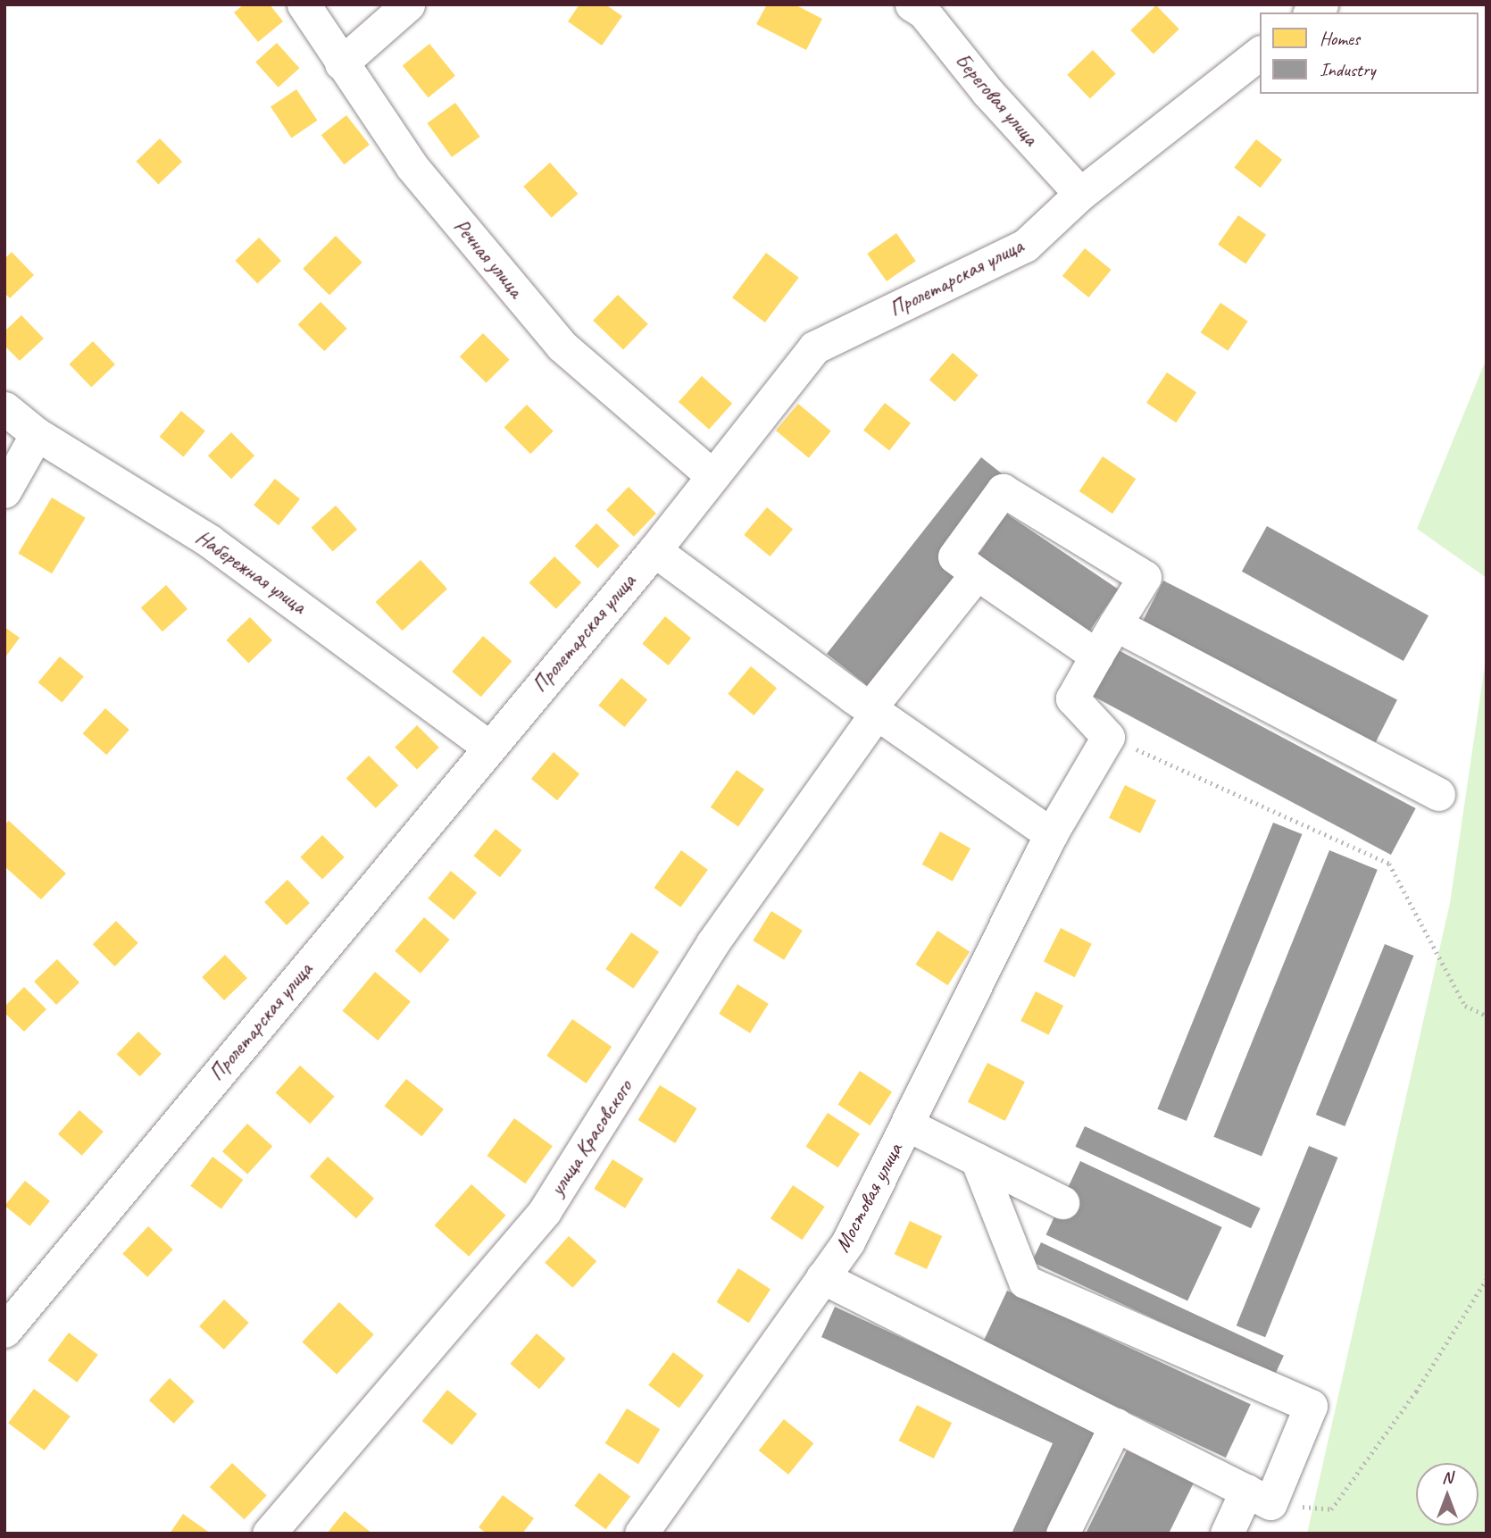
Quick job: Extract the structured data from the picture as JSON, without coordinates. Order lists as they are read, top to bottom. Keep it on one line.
{"streets":{"street":["Береговая улица","Речная улица","Пролетарская улица","Набережная улица","улица Красовского","Мостовая улица"]},"crossings":[["Береговая улица","Пролетарская улица"],["Речная улица","Пролетарская улица"],["Пролетарская улица","Набережная улица"]],"legend":["Homes","Industry"],"north":"top"}
